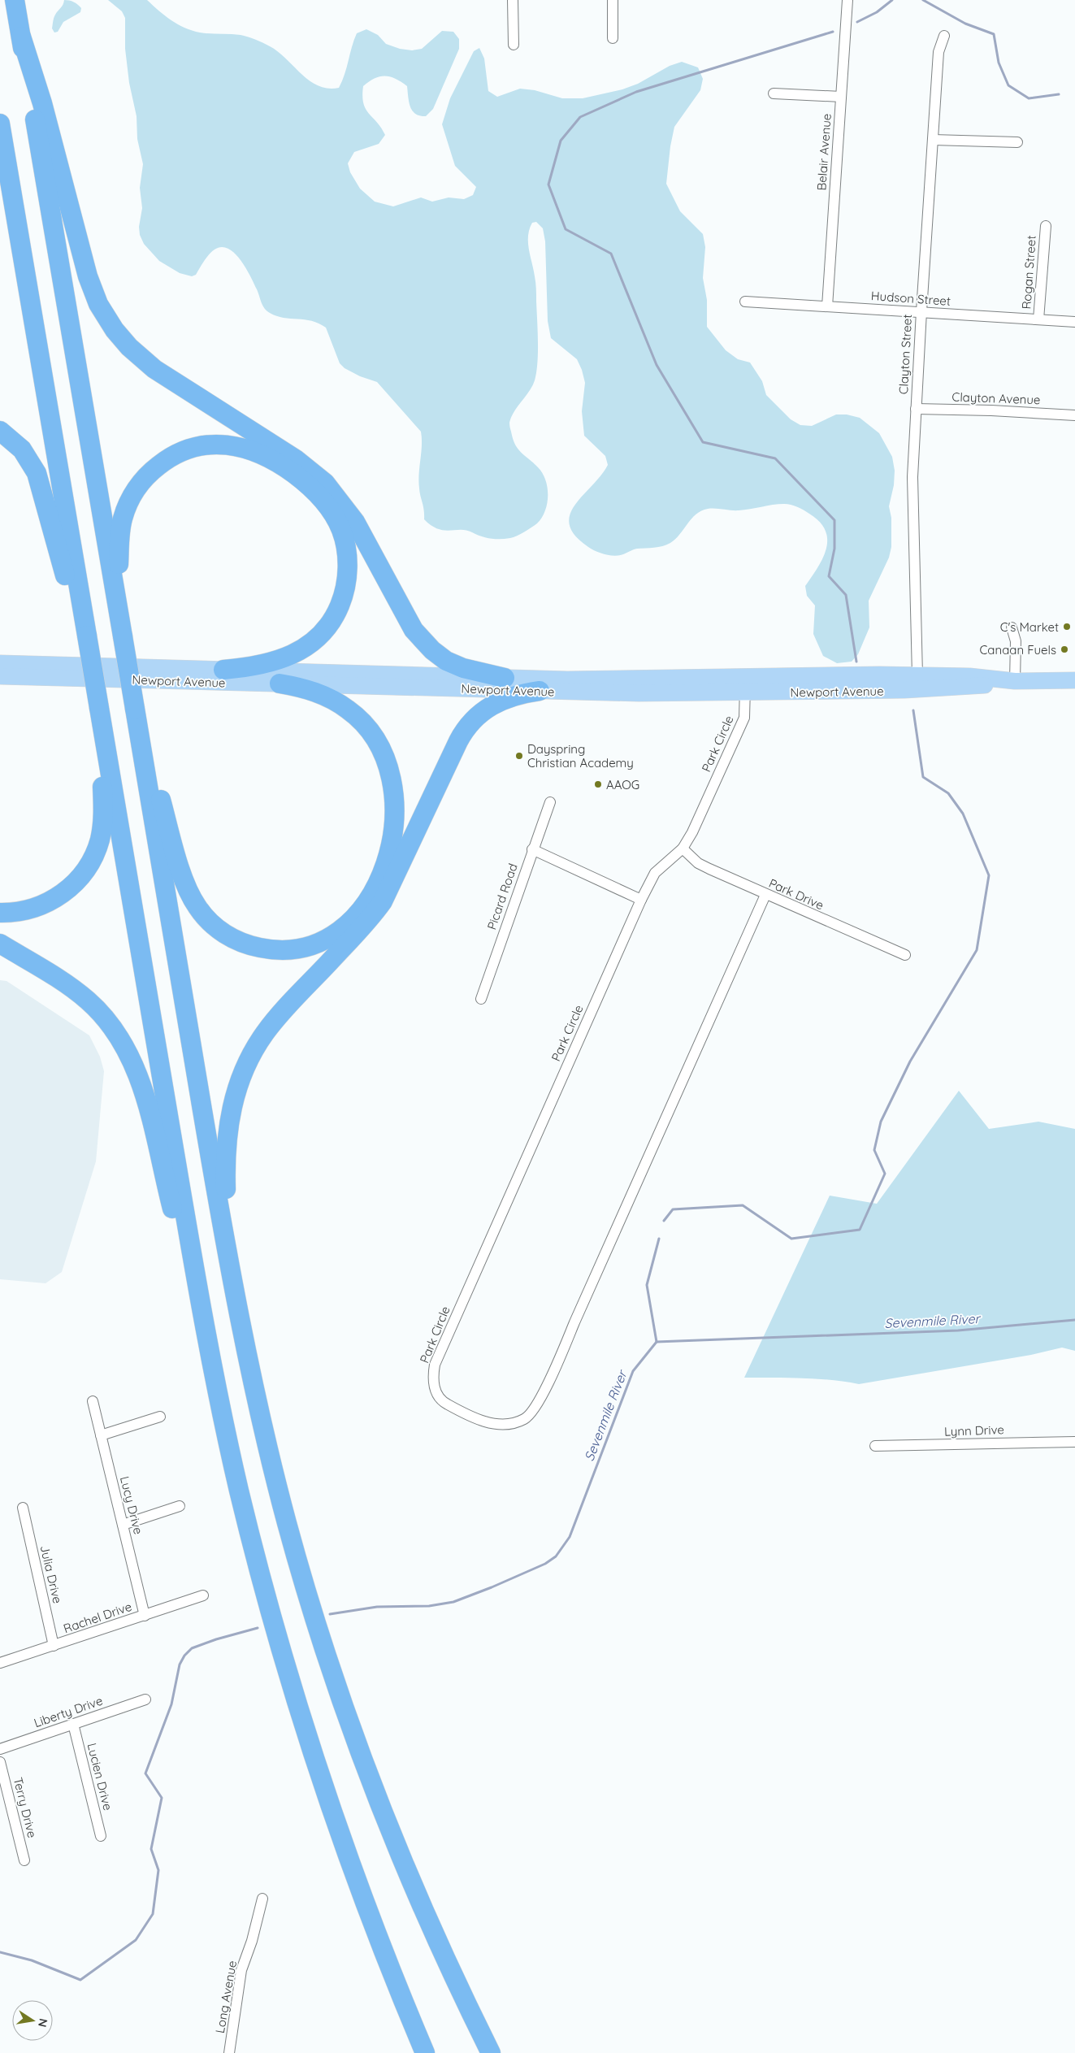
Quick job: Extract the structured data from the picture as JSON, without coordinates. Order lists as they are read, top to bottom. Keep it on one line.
{"streets":{"main road":["Newport Avenue"],"street":["Belair Avenue","Rogan Street","Hudson Street","Clayton Street","Clayton Avenue","Park Circle","Park Drive","Picard Road","Lynn Drive","Lucy Drive","Julia Drive","Rachel Drive","Liberty Drive","Lucien Drive","Terry Drive","Long Avenue"]},"crossings":[["Belair Avenue","Hudson Street"],["Rogan Street","Hudson Street"],["Hudson Street","Clayton Street"],["Clayton Street","Clayton Avenue"],["Clayton Street","Newport Avenue"],["Newport Avenue","Park Circle"],["Park Circle","Park Drive"],["Lucy Drive","Rachel Drive"],["Julia Drive","Rachel Drive"],["Liberty Drive","Lucien Drive"]],"water":["Sevenmile River"],"places":["C's Market","Canaan Fuels","Dayspring Christian Academy","AAOG"],"north":"right"}
